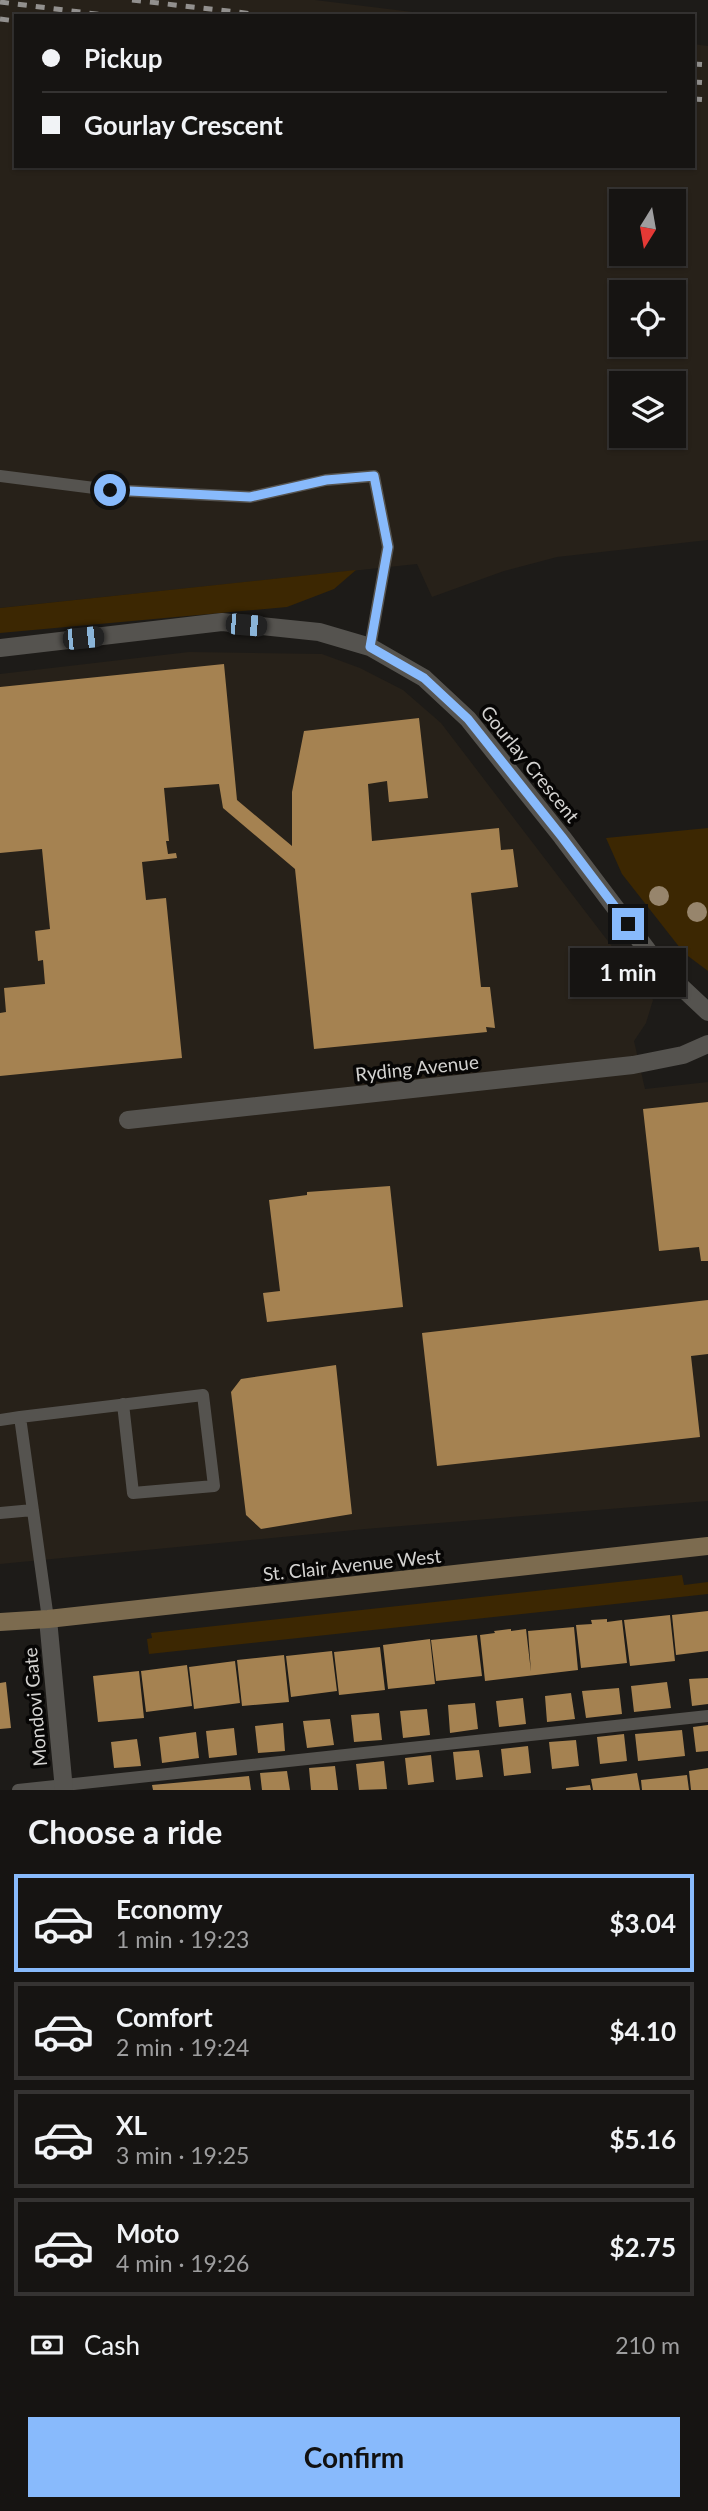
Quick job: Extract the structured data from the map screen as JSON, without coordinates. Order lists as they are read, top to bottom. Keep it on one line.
{"streets":{"main road":["St. Clair Avenue West"],"street":["Gourlay Crescent","Ryding Avenue","Mondovi Gate"]},"crossings":[["St. Clair Avenue West","Mondovi Gate"]],"north":"bottom","page":{"banner":["Pickup","Gourlay Crescent"],"bubble":"1 min","heading":"Choose a ride","list":[{"name":"Economy","note":"1 min · 19:23","value":"$3.04"},{"name":"Comfort","note":"2 min · 19:24","value":"$4.10"},{"name":"XL","note":"3 min · 19:25","value":"$5.16"},{"name":"Moto","note":"4 min · 19:26","value":"$2.75"}],"pay":["Cash","210 m"],"buttons":"Confirm"}}
